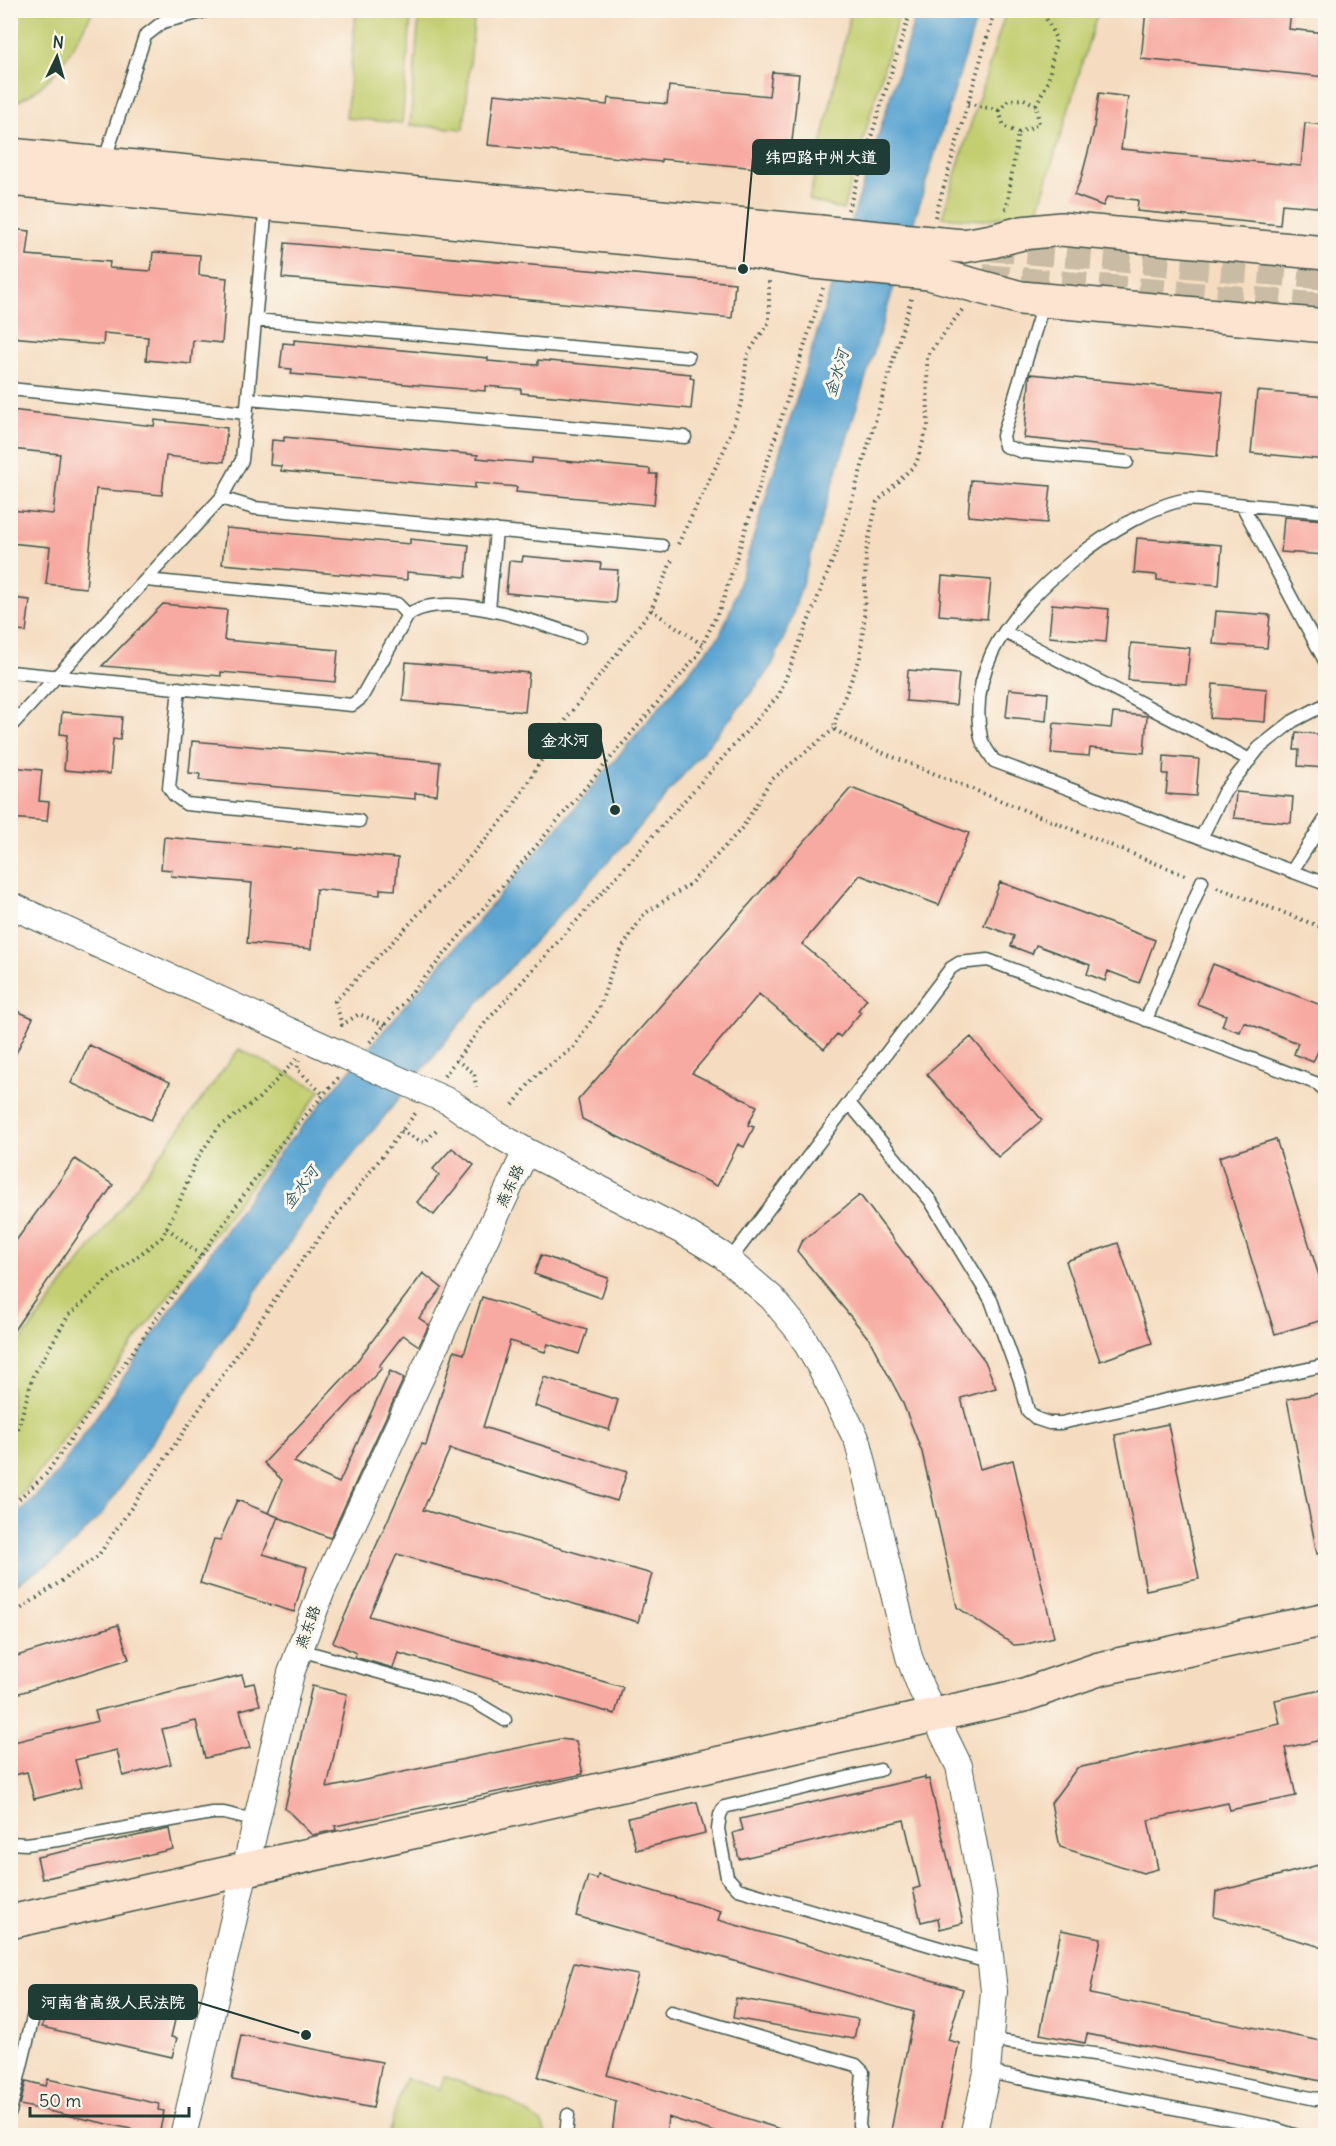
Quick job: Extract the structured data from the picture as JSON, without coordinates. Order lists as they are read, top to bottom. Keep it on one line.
{"streets":{"street":["燕东路"]},"water":["金水河"],"places":["纬四路中州大道","金水河","河南省高级人民法院"],"scale_bar":"50 m","north":"top"}
